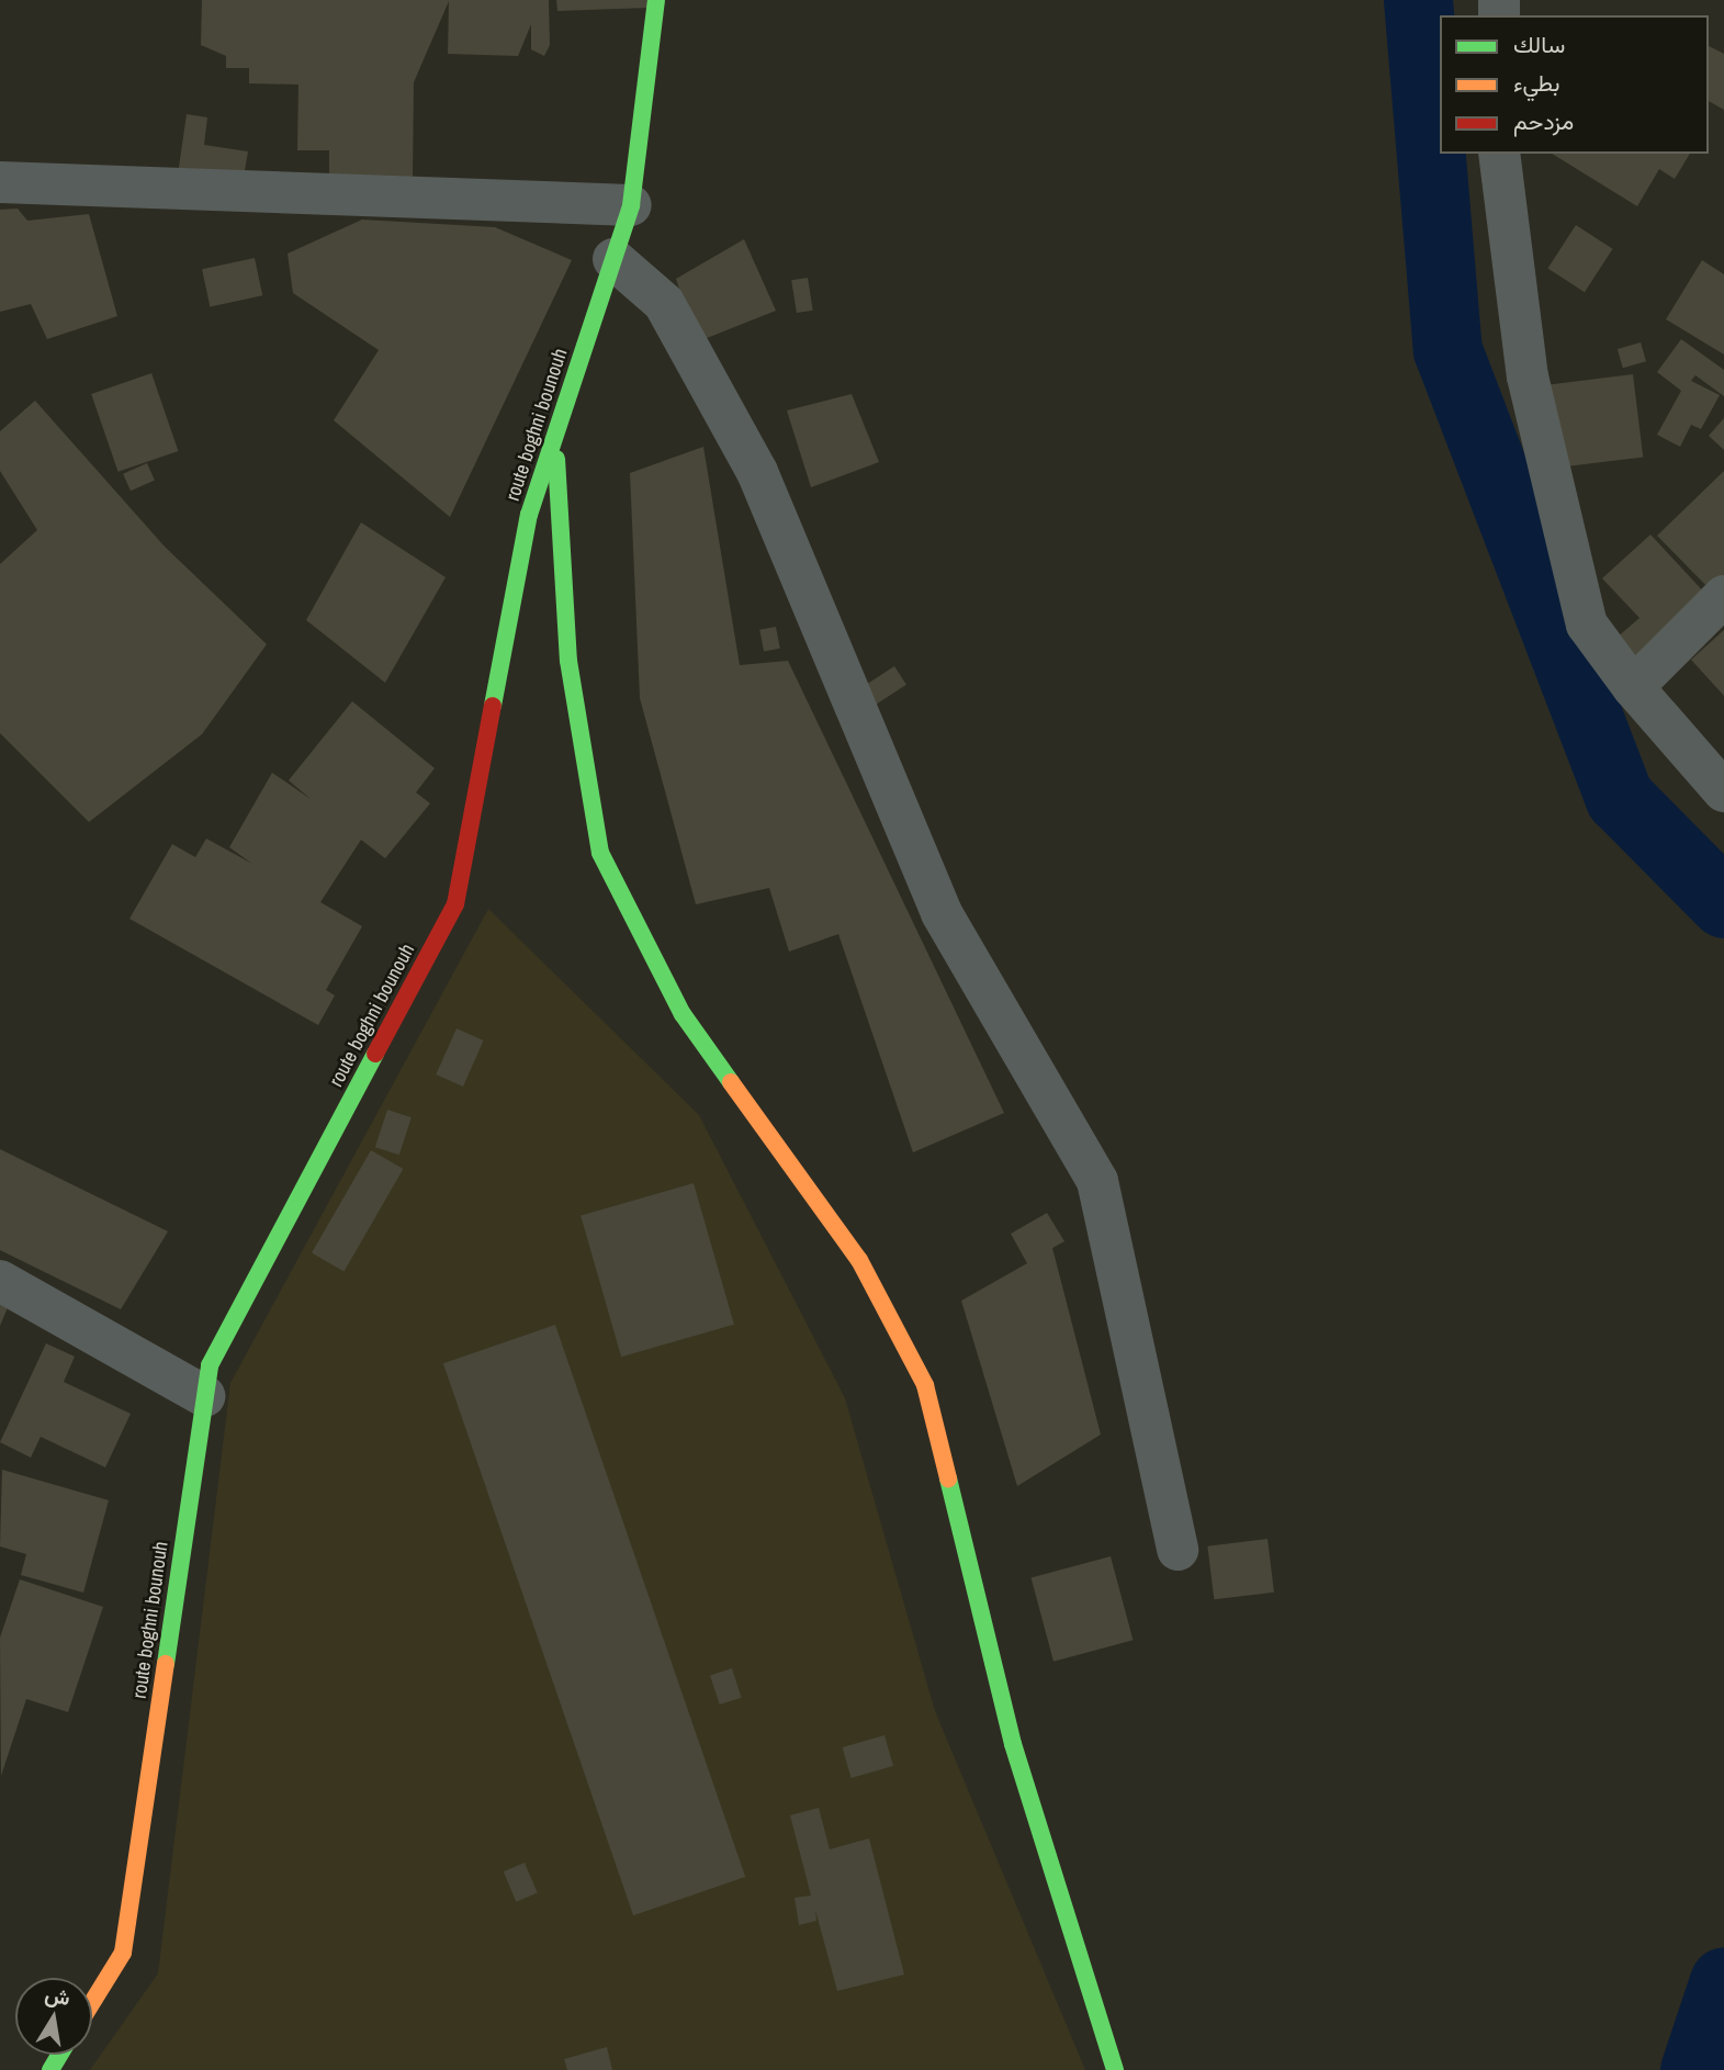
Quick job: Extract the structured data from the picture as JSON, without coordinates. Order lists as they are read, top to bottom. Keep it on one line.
{"streets":{"main road":["route boghni bounouh"]},"legend":["سالك","بطيء","مزدحم"],"north":"top"}
